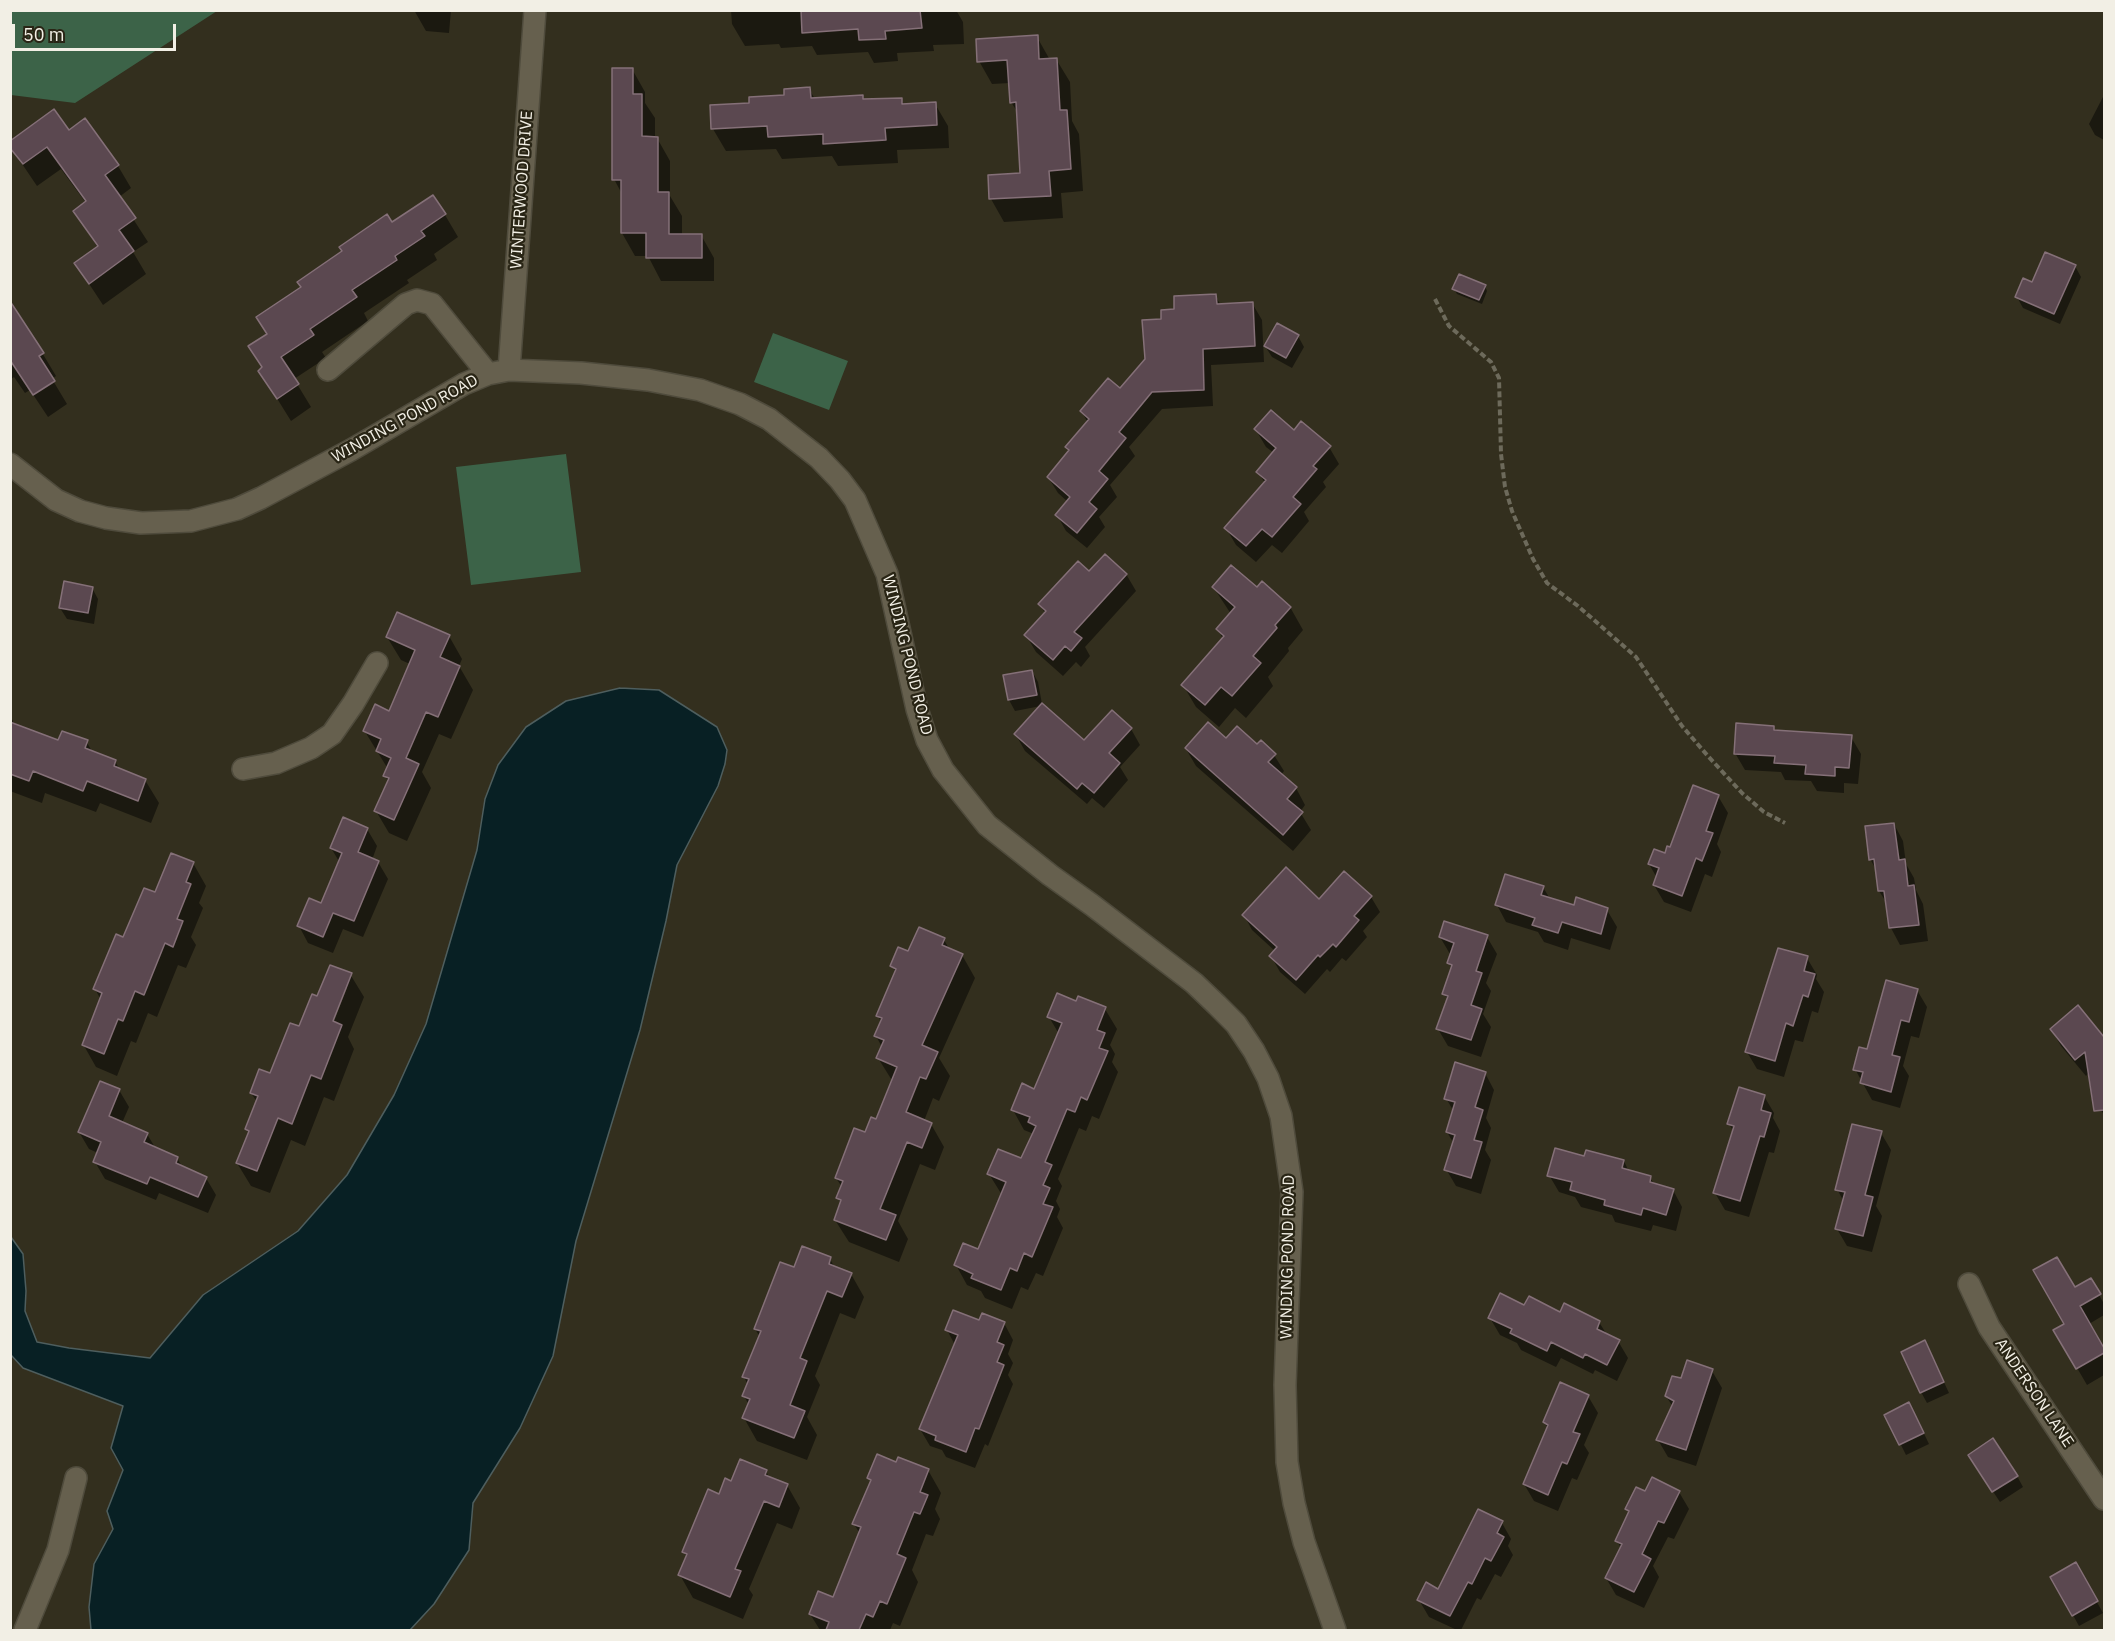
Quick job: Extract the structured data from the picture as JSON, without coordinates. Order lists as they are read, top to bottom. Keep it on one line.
{"streets":{"street":["WINTERWOOD DRIVE","WINDING POND ROAD","ANDERSON LANE"]},"crossings":[["WINTERWOOD DRIVE","WINDING POND ROAD"]],"scale_bar":"50 m"}
